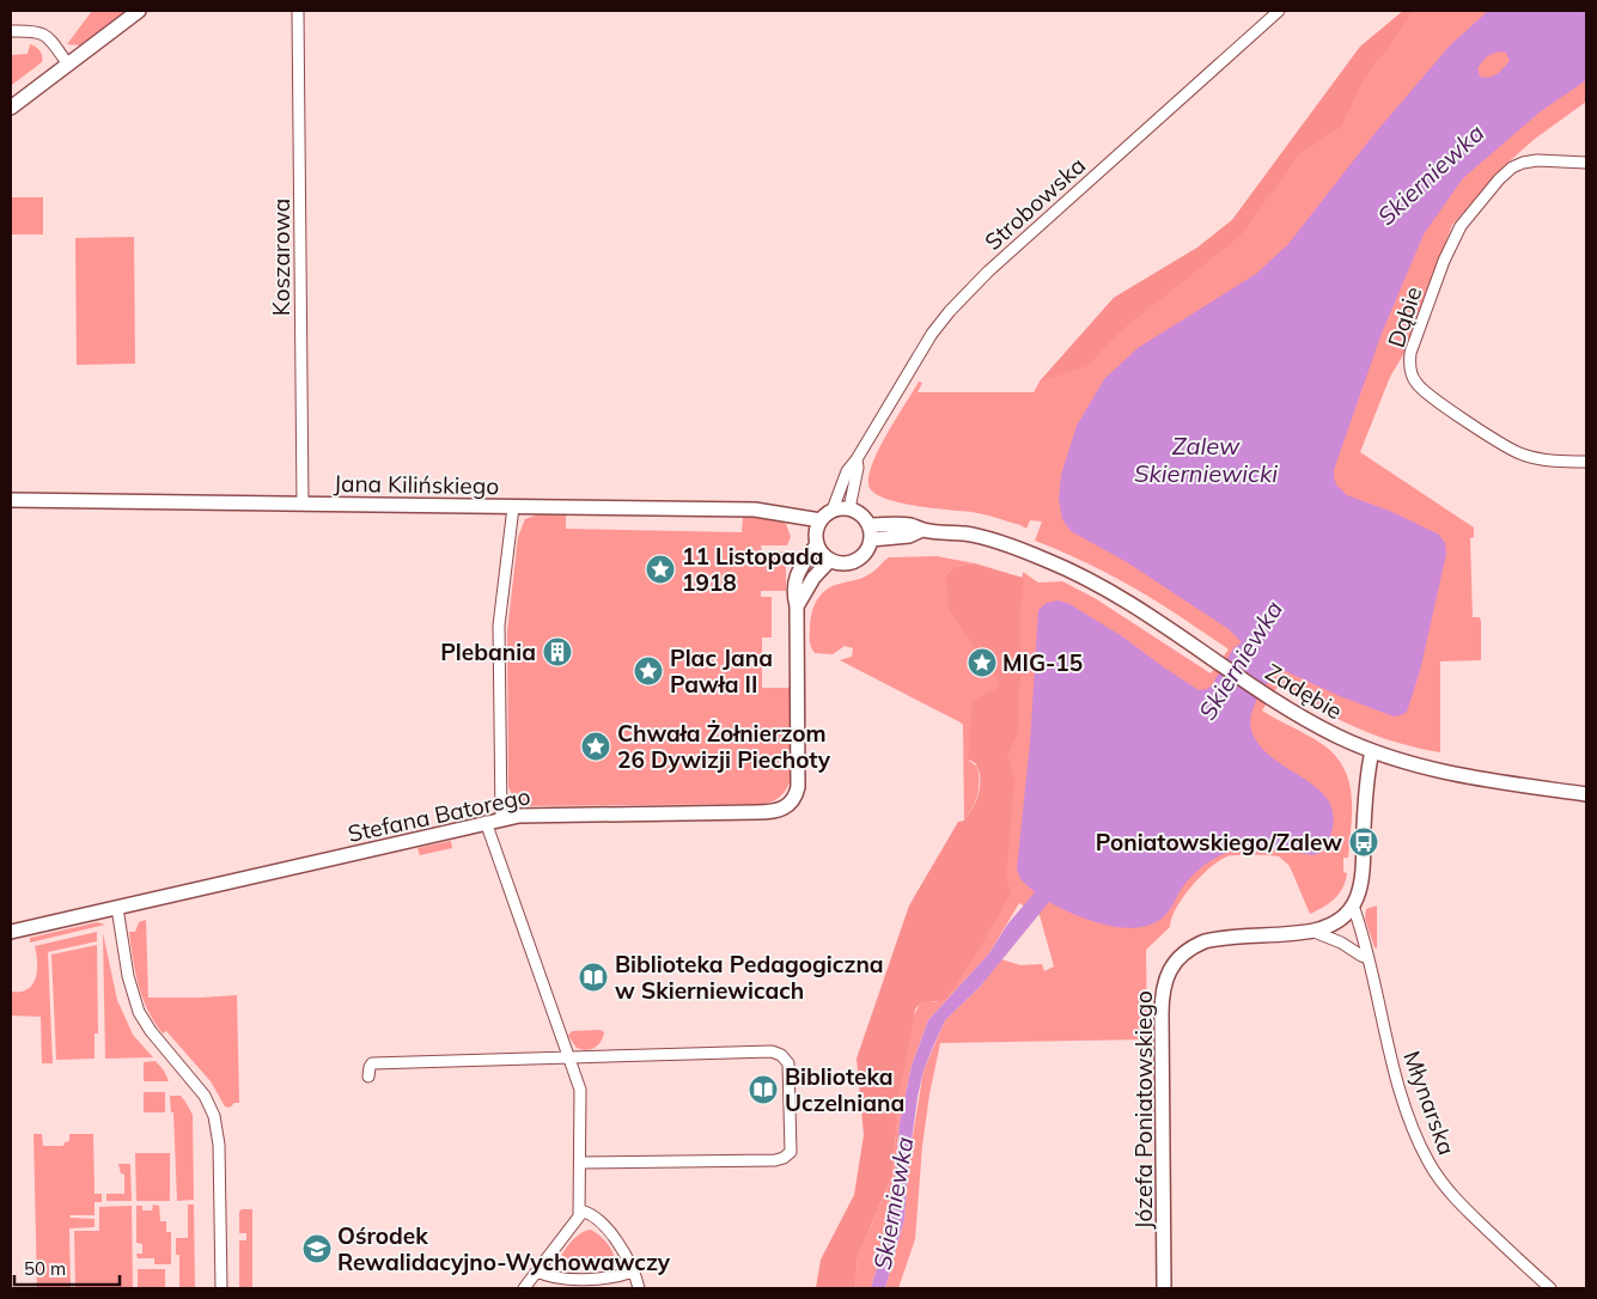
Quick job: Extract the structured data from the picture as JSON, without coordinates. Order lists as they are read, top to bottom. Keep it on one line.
{"streets":{"street":["Strobowska","Koszarowa","Dąbie","Jana Kilińskiego","Zadębie","Stefana Batorego","Młynarska","Józefa Poniatowskiego"]},"crossings":[["Strobowska","Jana Kilińskiego"],["Strobowska","Zadębie"],["Strobowska","Stefana Batorego"],["Koszarowa","Jana Kilińskiego"],["Jana Kilińskiego","Zadębie"],["Jana Kilińskiego","Stefana Batorego"],["Zadębie","Stefana Batorego"],["Młynarska","Józefa Poniatowskiego"]],"water":["Skierniewka","Zalew Skierniewicki"],"places":{"place":["11 Listopada 1918","MIG-15","Plac Jana Pawła II","Chwała Żołnierzom 26 Dywizji Piechoty"],"building":["Plebania"],"bus stop":["Poniatowskiego/Zalew"],"library":["Biblioteka Pedagogiczna w Skierniewicach","Biblioteka Uczelniana"],"school or university":["Ośrodek Rewalidacyjno-Wychowawczy"]},"scale_bar":"50 m"}
